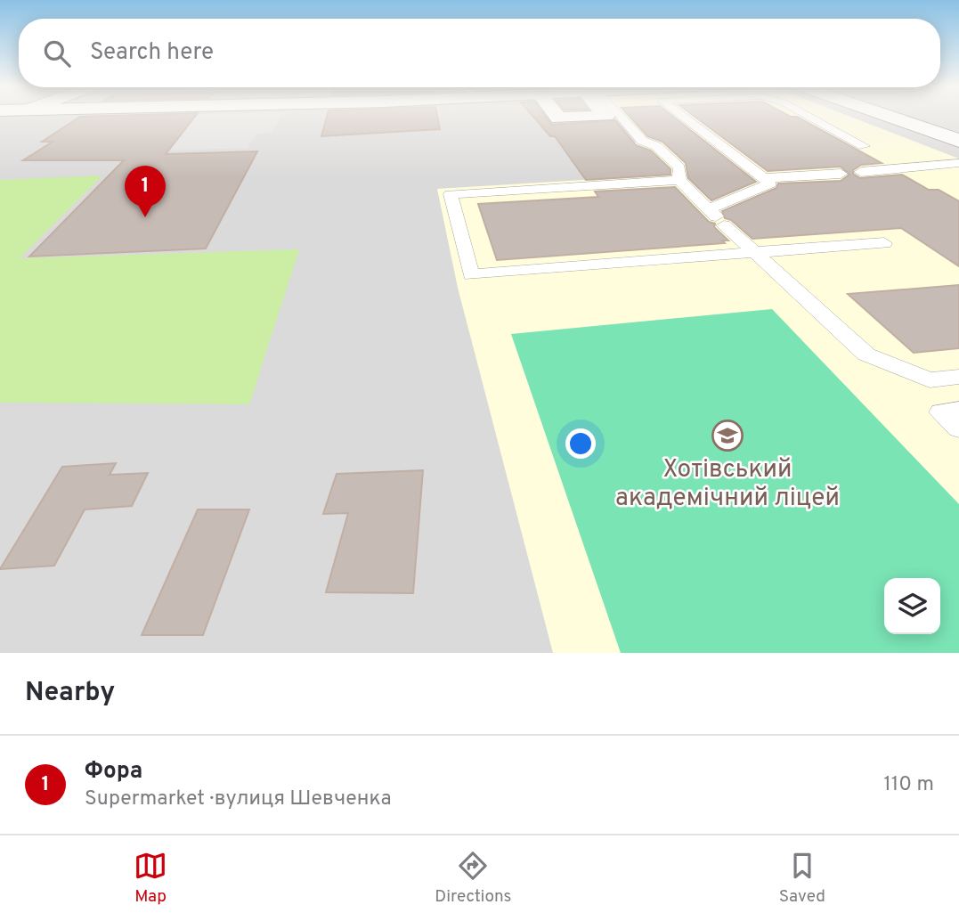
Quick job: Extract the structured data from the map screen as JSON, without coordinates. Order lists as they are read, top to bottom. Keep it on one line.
{"places":{"school or university":["Хотівський академічний ліцей"]},"page":{"search":"Search here","pins":"1","heading":"Nearby","list":[{"mark":"1","name":"Фора","note":"Supermarket · вулиця Шевченка","value":"110 m"}],"nav":["Map","Directions","Saved"]}}
